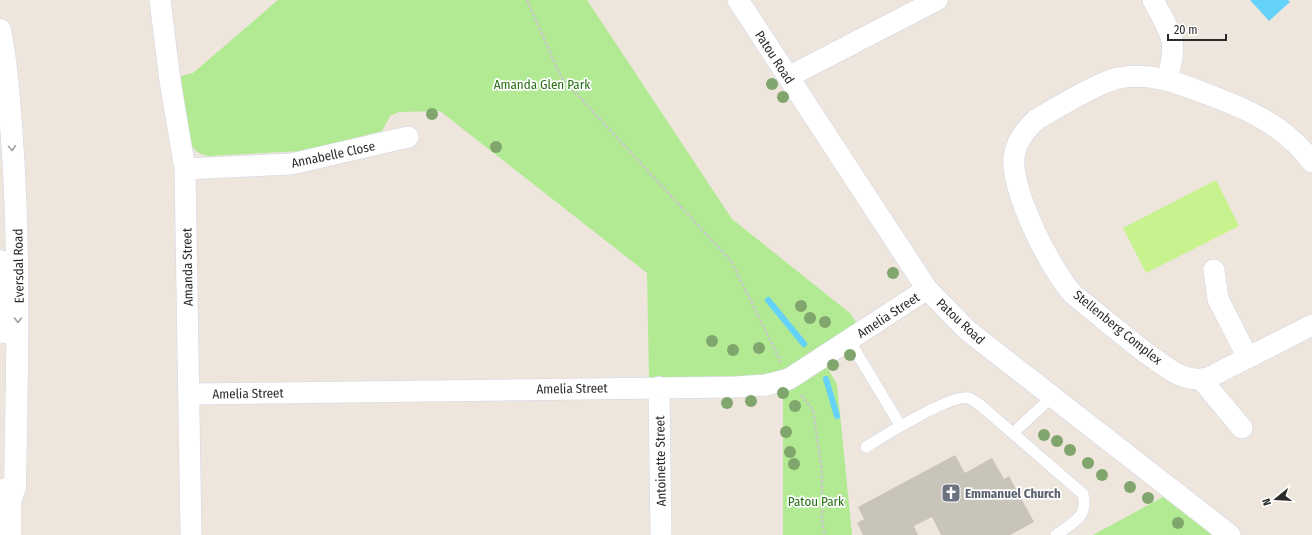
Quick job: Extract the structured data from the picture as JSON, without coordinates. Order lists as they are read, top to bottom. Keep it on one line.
{"streets":{"street":["Patou Road","Annabelle Close","Eversdal Road","Amanda Street","Amelia Street","Stellenberg Complex","Antoinette Street"]},"crossings":[["Patou Road","Amelia Street"],["Annabelle Close","Amanda Street"],["Amanda Street","Amelia Street"],["Amelia Street","Antoinette Street"]],"parks":["Amanda Glen Park","Patou Park"],"places":{"church":["Emmanuel Church"]},"scale_bar":"20 m","north":"left"}
